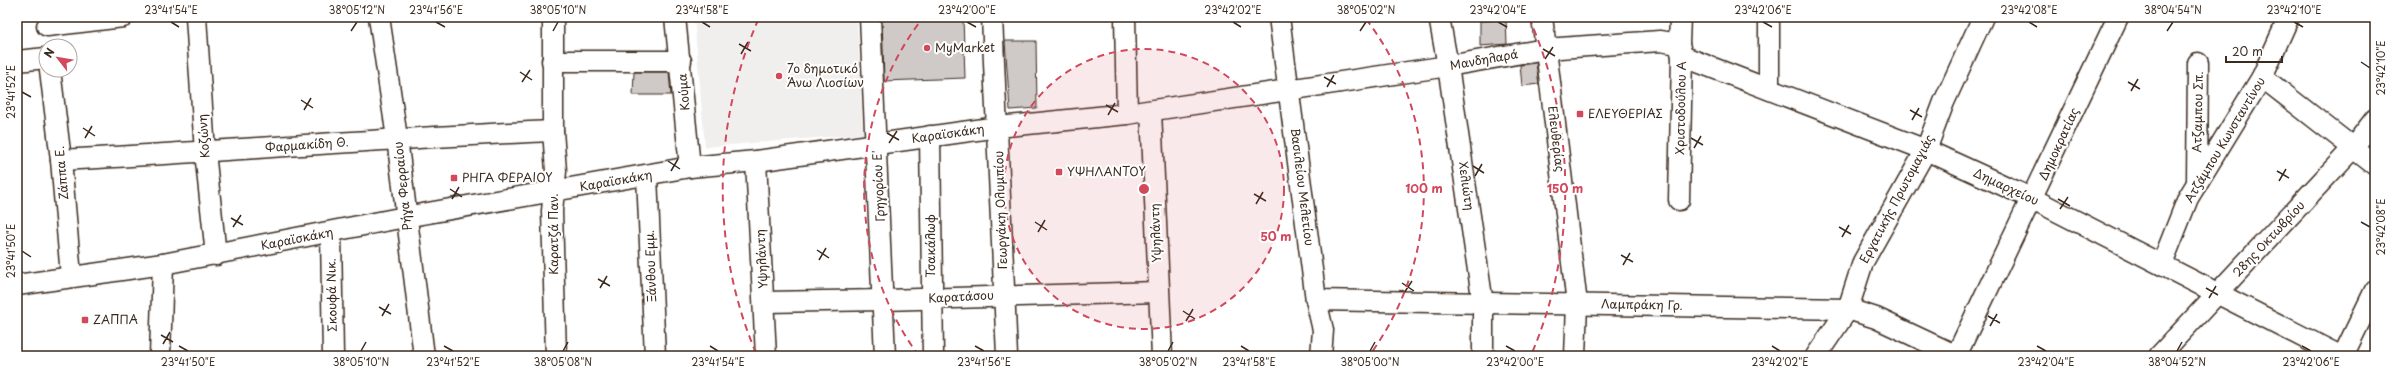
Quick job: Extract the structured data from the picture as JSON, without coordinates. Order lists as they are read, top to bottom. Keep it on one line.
{"streets":{"street":["Μανδηλαρά","Κούμα","Χριστοδούλου Α","Ατζαμπου Σπ.","Καραϊσκάκη","Κοζώνη","Ελευθερίας","Ατζάμπου Κωνσταντίνου","Δημοκρατίας","Φαρμακίδη Θ.","Ζάππα Ε.","Ρήγα Φερραίου","Γρηγορίου Ε'","Χελιώτη","Βασιλείου Μελετίου","Δημαρχείου","Εργατικής Πρωτομαγιάς","Γεωργάκη Ολυμπίου","Υψηλάντη","Καρατζά Παν.","28ης Οκτωβρίου","Τσακάλωφ","Ξάνθου Εμμ.","Σκουφά Νικ.","Καρατάσου","Λαμπράκη Γρ."]},"crossings":[["Μανδηλαρά","Χριστοδούλου Α"],["Μανδηλαρά","Καραϊσκάκη"],["Μανδηλαρά","Ελευθερίας"],["Μανδηλαρά","Χελιώτη"],["Μανδηλαρά","Βασιλείου Μελετίου"],["Μανδηλαρά","Δημαρχείου"],["Κούμα","Καραϊσκάκη"],["Χριστοδούλου Α","Δημαρχείου"],["Ατζαμπου Σπ.","Ατζάμπου Κωνσταντίνου"],["Καραϊσκάκη","Κοζώνη"],["Καραϊσκάκη","Ζάππα Ε."],["Καραϊσκάκη","Ρήγα Φερραίου"],["Καραϊσκάκη","Γρηγορίου Ε'"],["Καραϊσκάκη","Βασιλείου Μελετίου"],["Καραϊσκάκη","Γεωργάκη Ολυμπίου"],["Καραϊσκάκη","Υψηλάντη"],["Καραϊσκάκη","Καρατζά Παν."],["Καραϊσκάκη","Τσακάλωφ"],["Καραϊσκάκη","Ξάνθου Εμμ."],["Καραϊσκάκη","Σκουφά Νικ."],["Κοζώνη","Φαρμακίδη Θ."],["Ελευθερίας","Λαμπράκη Γρ."],["Ατζάμπου Κωνσταντίνου","Δημαρχείου"],["Δημοκρατίας","Δημαρχείου"],["Δημοκρατίας","Λαμπράκη Γρ."],["Φαρμακίδη Θ.","Ζάππα Ε."],["Φαρμακίδη Θ.","Ρήγα Φερραίου"],["Φαρμακίδη Θ.","Καρατζά Παν."],["Γρηγορίου Ε'","Καρατάσου"],["Χελιώτη","Λαμπράκη Γρ."],["Βασιλείου Μελετίου","Λαμπράκη Γρ."],["Δημαρχείου","Εργατικής Πρωτομαγιάς"],["Δημαρχείου","28ης Οκτωβρίου"],["Εργατικής Πρωτομαγιάς","Λαμπράκη Γρ."],["Γεωργάκη Ολυμπίου","Καρατάσου"],["Υψηλάντη","Καρατάσου"],["Τσακάλωφ","Καρατάσου"]],"places":{"other":["MyMarket","7ο δημοτικό Άνω Λιοσίων"],"transit":["ΕΛΕΥΘΕΡΙΑΣ","ΥΨΗΛΑΝΤΟΥ","ΡΗΓΑ ΦΕΡΑΙΟΥ","ΖΑΠΠΑ"]},"scale_bar":"20 m","north":"top left","coordinates":["23°41'54\"E","38°05'12\"N","23°41'56\"E","38°05'10\"N","23°41'58\"E","23°42'00\"E","23°42'02\"E","38°05'02\"N","23°42'04\"E","23°42'06\"E","23°42'08\"E","38°04'54\"N","23°42'10\"E","23°41'52\"E","23°41'50\"E","38°05'08\"N","38°05'00\"N","38°04'52\"N"],"rings":["100 m","150 m","50 m"]}
